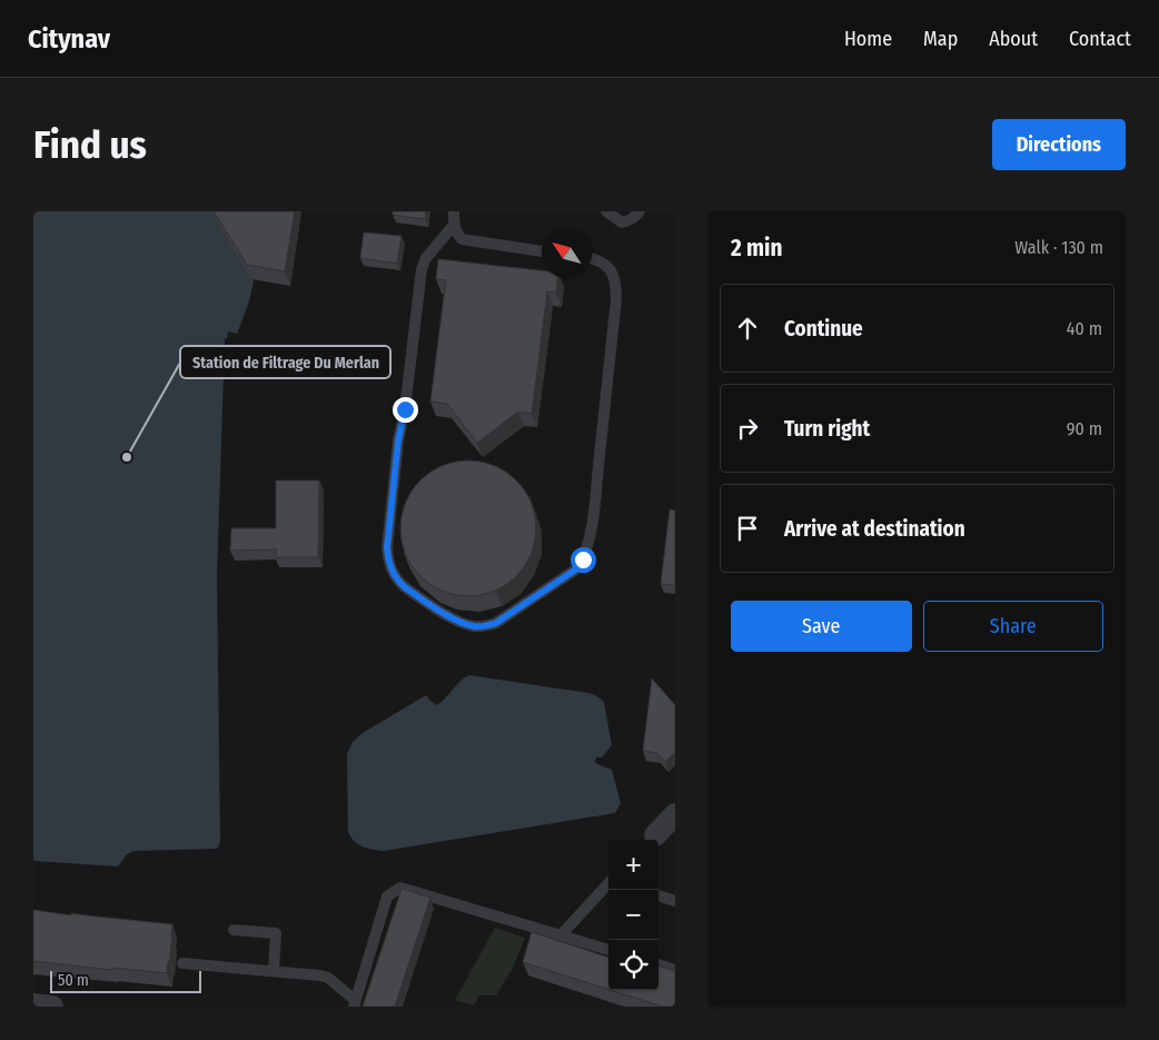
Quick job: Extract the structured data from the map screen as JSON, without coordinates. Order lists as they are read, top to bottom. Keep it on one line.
{"places":["Station de Filtrage Du Merlan"],"scale_bar":"50 m","north":"top left","page":{"header":"Citynav","nav":["Home","Map","About","Contact"],"buttons":["Directions",["Save","Share"]],"title":"Find us","heading":["2 min","Walk · 130 m"],"list":[["Continue","40 m"],["Turn right","90 m"],"Arrive at destination"],"map_buttons":["+","−"],"scale":"50 m"}}
